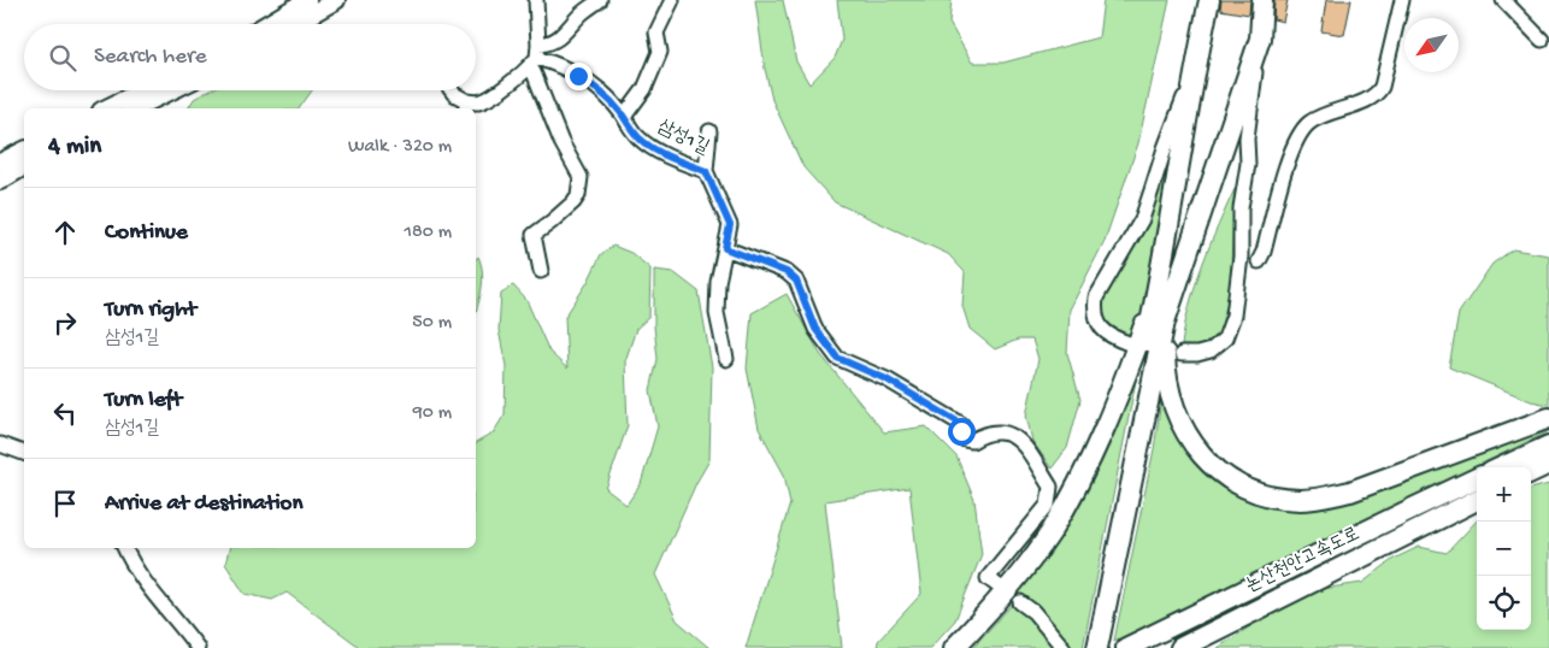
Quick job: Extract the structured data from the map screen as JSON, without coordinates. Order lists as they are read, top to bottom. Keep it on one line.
{"streets":{"highway":["논산천안고속도로"],"lane":["삼성1길"]},"north":"bottom left","page":{"search":"Search here","heading":["4 min","Walk · 320 m"],"list":[["Continue","180 m"],["Turn right","삼성1길","50 m"],["Turn left","삼성1길","90 m"],"Arrive at destination"],"map_buttons":["+","−"]}}
